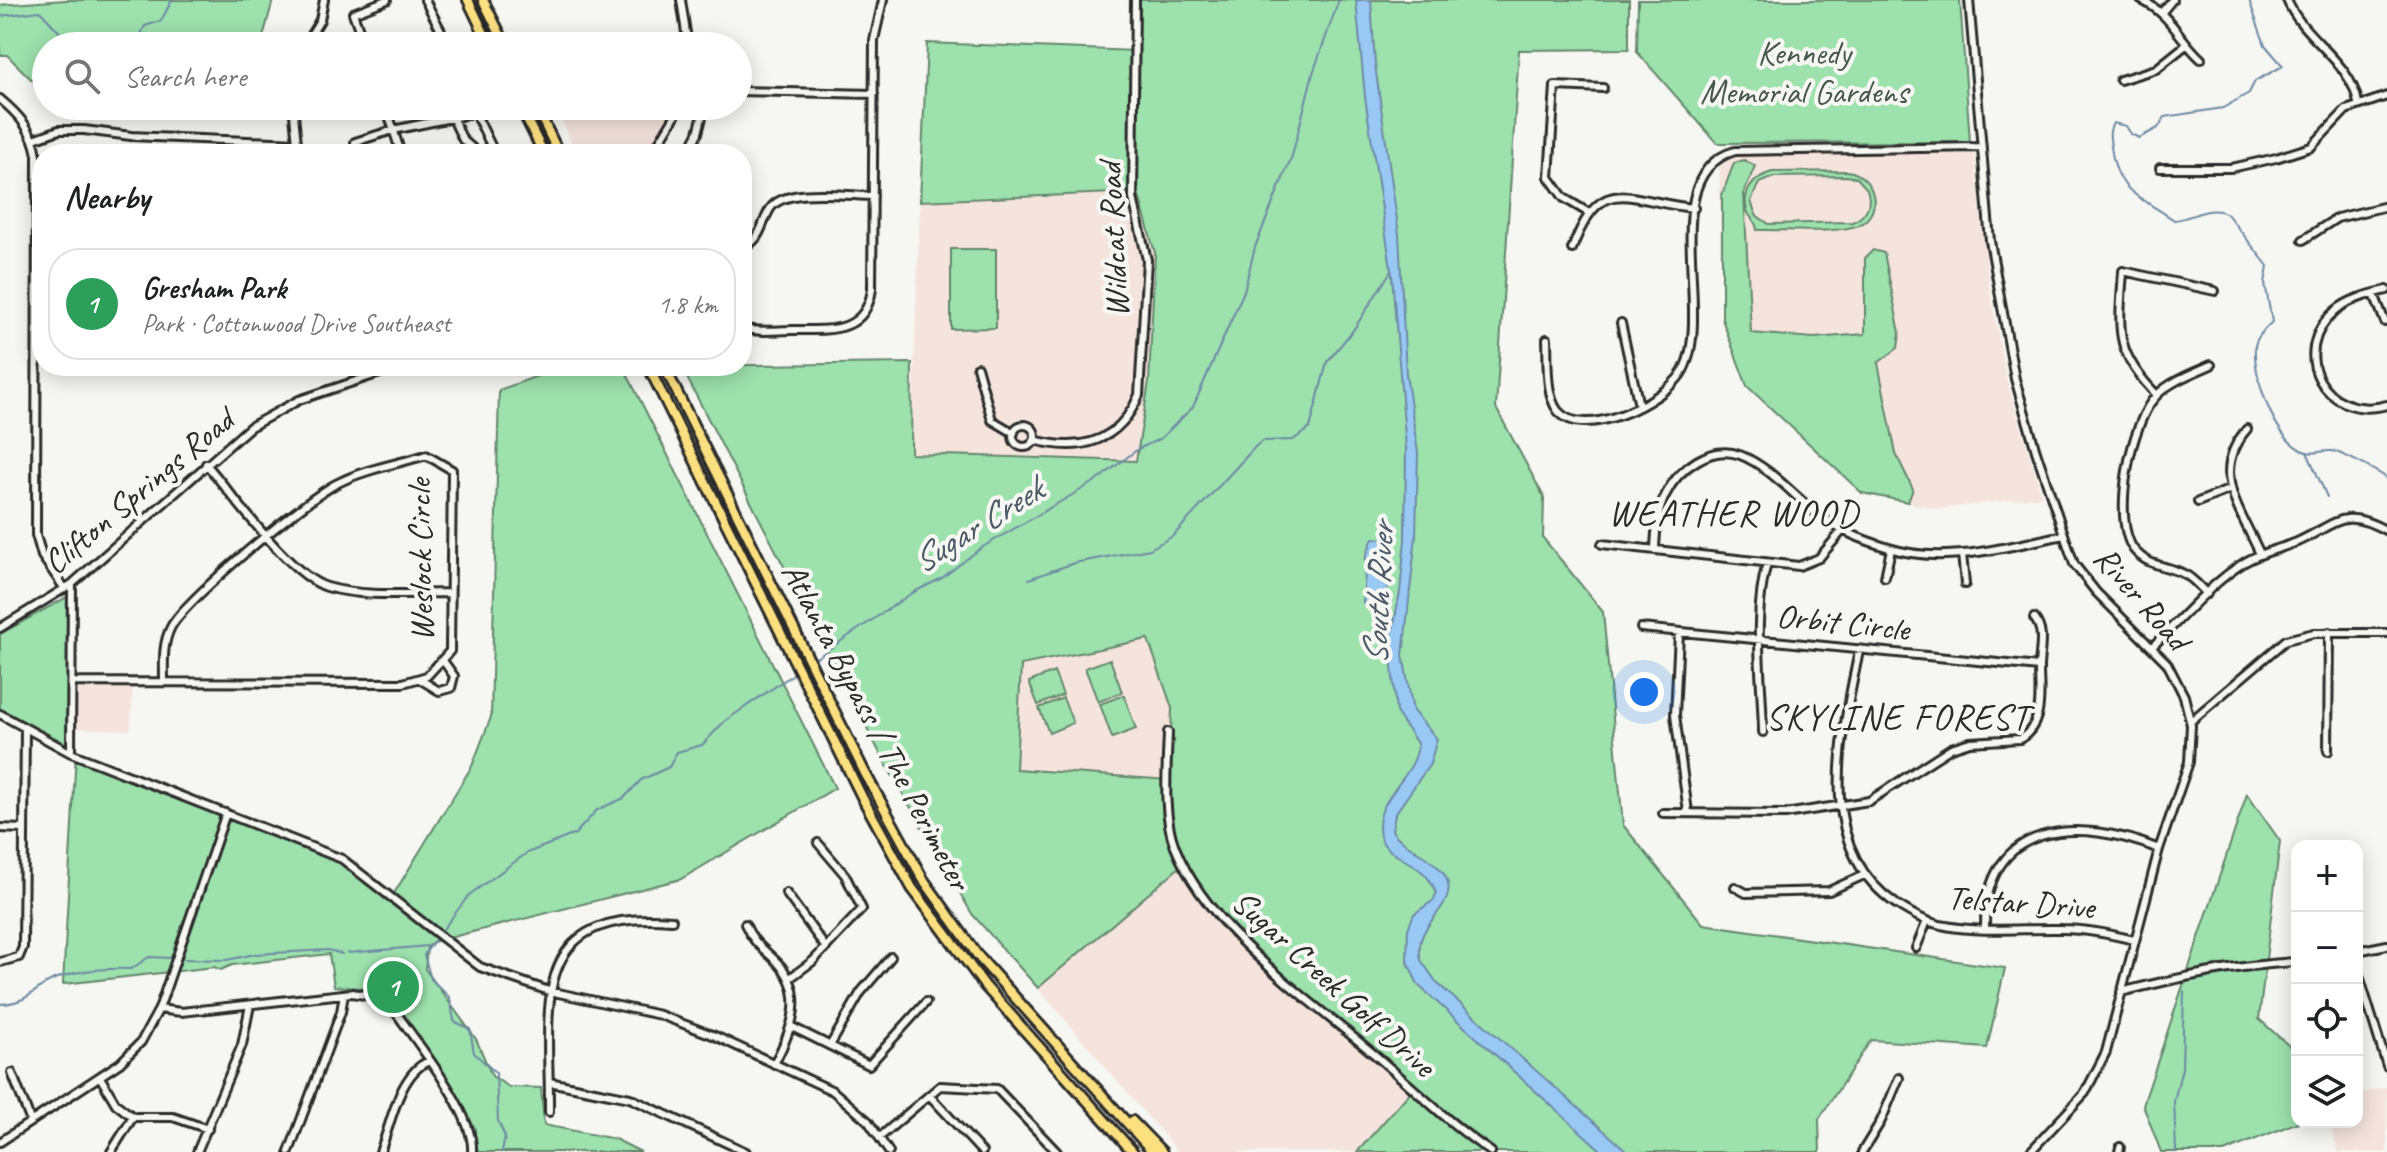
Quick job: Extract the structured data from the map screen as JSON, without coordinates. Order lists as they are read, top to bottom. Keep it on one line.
{"streets":{"highway":["Atlanta Bypass / The Perimeter"],"street":["Wildcat Road","Clifton Springs Road","Weslock Circle","River Road","Orbit Circle","Telstar Drive","Sugar Creek Golf Drive"]},"crossings":[["River Road","Telstar Drive"],["Orbit Circle","Telstar Drive"]],"districts":["WEATHER WOOD","SKYLINE FOREST"],"water":["Sugar Creek","South River"],"parks":["Kennedy Memorial Gardens"],"page":{"search":"Search here","heading":"Nearby","list":[{"mark":"1","name":"Gresham Park","note":"Park · Cottonwood Drive Southeast","value":"1.8 km"}],"map_buttons":["+","−"],"pins":"1"}}
